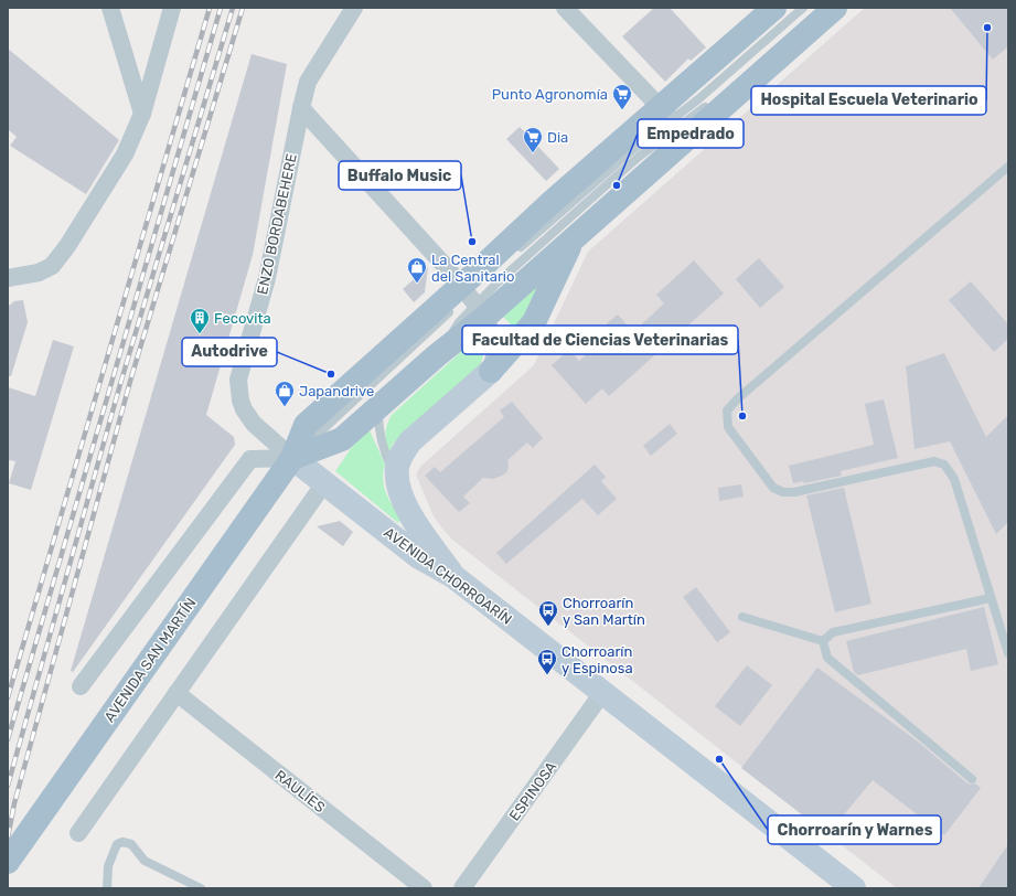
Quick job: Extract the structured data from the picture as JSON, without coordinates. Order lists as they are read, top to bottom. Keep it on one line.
{"streets":{"main road":["AVENIDA CHORROARÍN","AVENIDA SAN MARTÍN"],"street":["ENZO BORDABEHERE","RAULÍES","ESPINOSA"]},"crossings":[["ENZO BORDABEHERE","AVENIDA CHORROARÍN"],["ENZO BORDABEHERE","AVENIDA SAN MARTÍN"],["AVENIDA CHORROARÍN","AVENIDA SAN MARTÍN"],["AVENIDA CHORROARÍN","ESPINOSA"]],"places":{"other":["Hospital Escuela Veterinario","Empedrado","Buffalo Music","Autodrive","Facultad de Ciencias Veterinarias","Chorroarín y Warnes"],"supermarket":["Punto Agronomía","Dia"],"shop":["La Central del Sanitario","Japandrive"],"building":["Fecovita"],"bus stop":["Chorroarín y San Martín","Chorroarín y Espinosa"]}}
